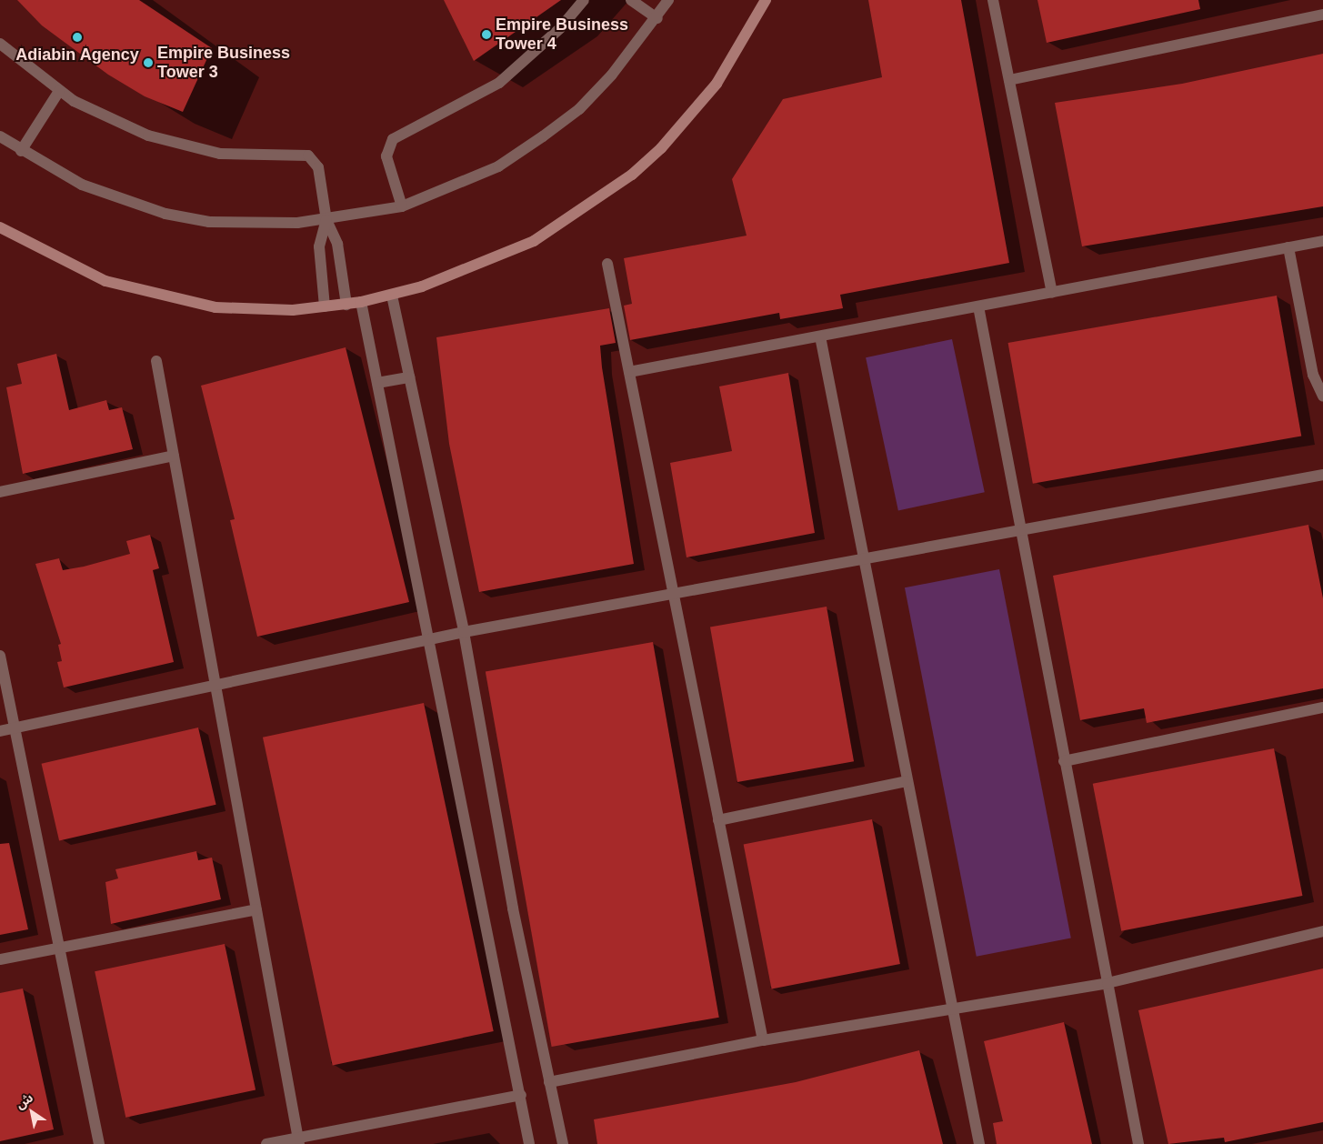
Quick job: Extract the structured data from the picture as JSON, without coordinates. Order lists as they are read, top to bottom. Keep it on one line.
{"places":["Empire Business Tower 4","Adiabin Agency","Empire Business Tower 3"],"north":"top left"}
